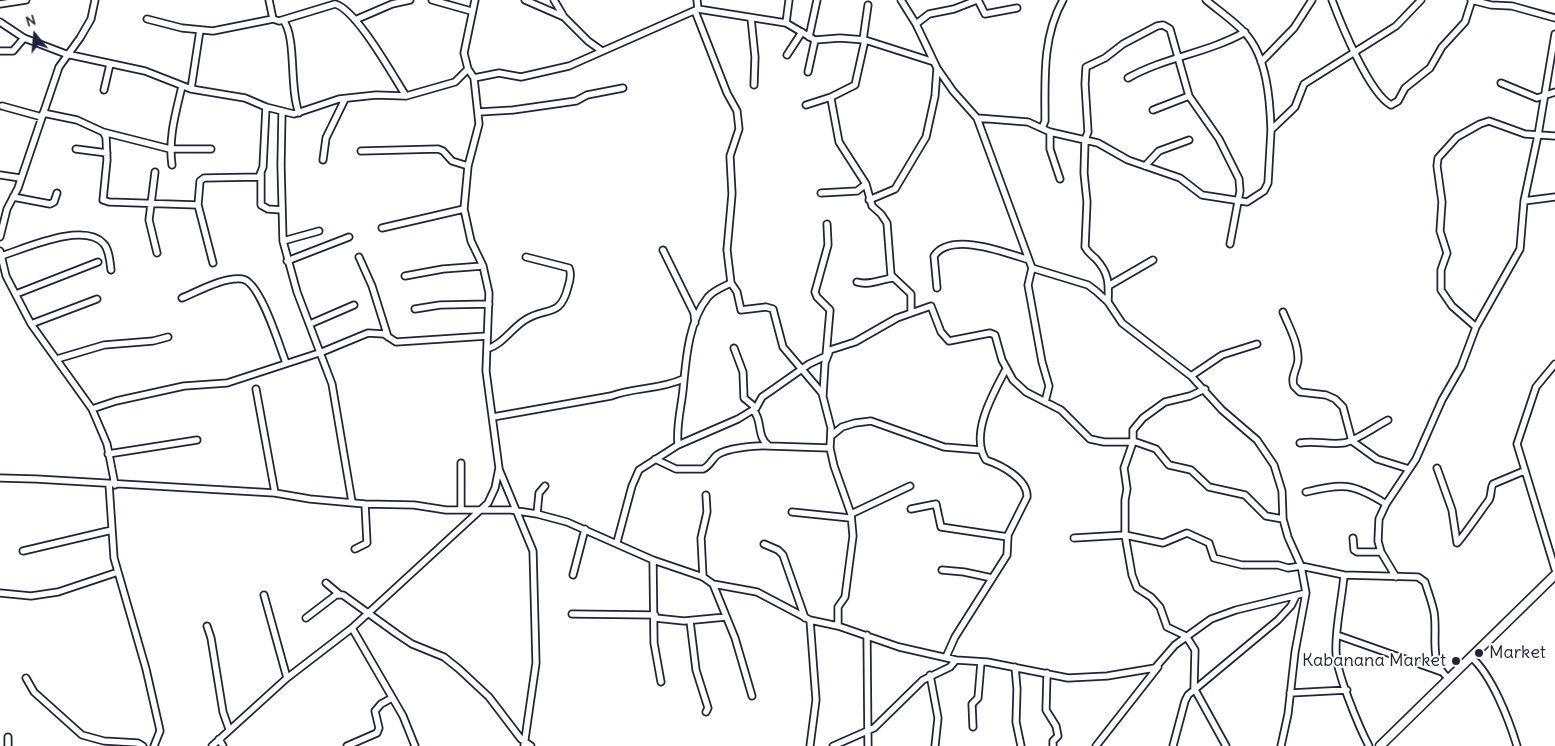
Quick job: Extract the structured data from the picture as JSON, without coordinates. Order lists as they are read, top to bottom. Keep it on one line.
{"places":["Market","Kabanana Market"],"north":"top"}
